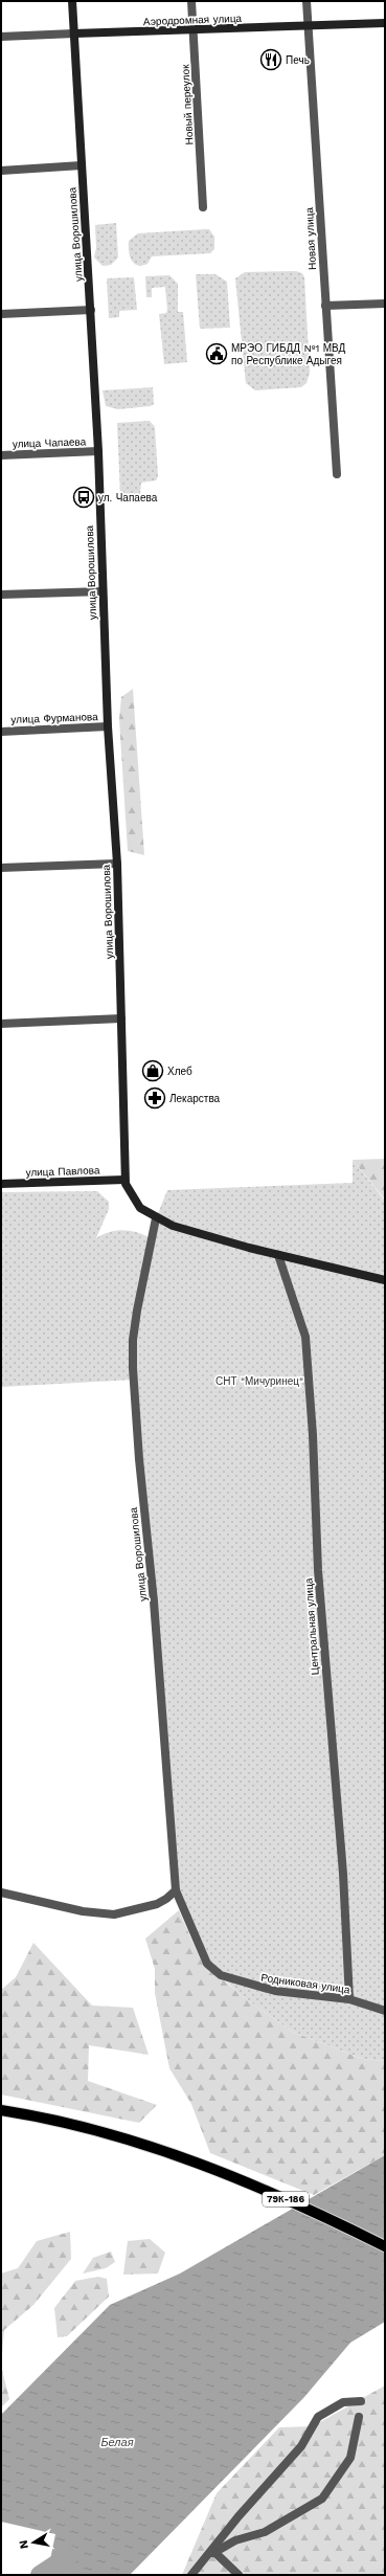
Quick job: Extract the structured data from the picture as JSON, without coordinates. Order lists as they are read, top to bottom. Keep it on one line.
{"streets":{"main road":["79К-186"],"street":["Аэродромная улица","Новый переулок","улица Ворошилова","Новая улица","улица Чапаева","улица Фурманова","улица Павлова","Центральная улица","Родниковая улица"]},"crossings":[["Аэродромная улица","Новый переулок"],["Аэродромная улица","улица Ворошилова"],["Аэродромная улица","Новая улица"],["улица Ворошилова","улица Чапаева"],["улица Ворошилова","улица Фурманова"],["улица Ворошилова","улица Павлова"],["улица Ворошилова","Родниковая улица"],["Центральная улица","Родниковая улица"]],"water":["Белая"],"parks":["СНТ \"Мичуринец\""],"places":{"restaurant":["Печь"],"public building":["МРЭО ГИБДД №1 МВД по Республике Адыгея"],"bus stop":["ул. Чапаева"],"shop":["Хлеб"],"pharmacy":["Лекарства"]},"north":"left"}
